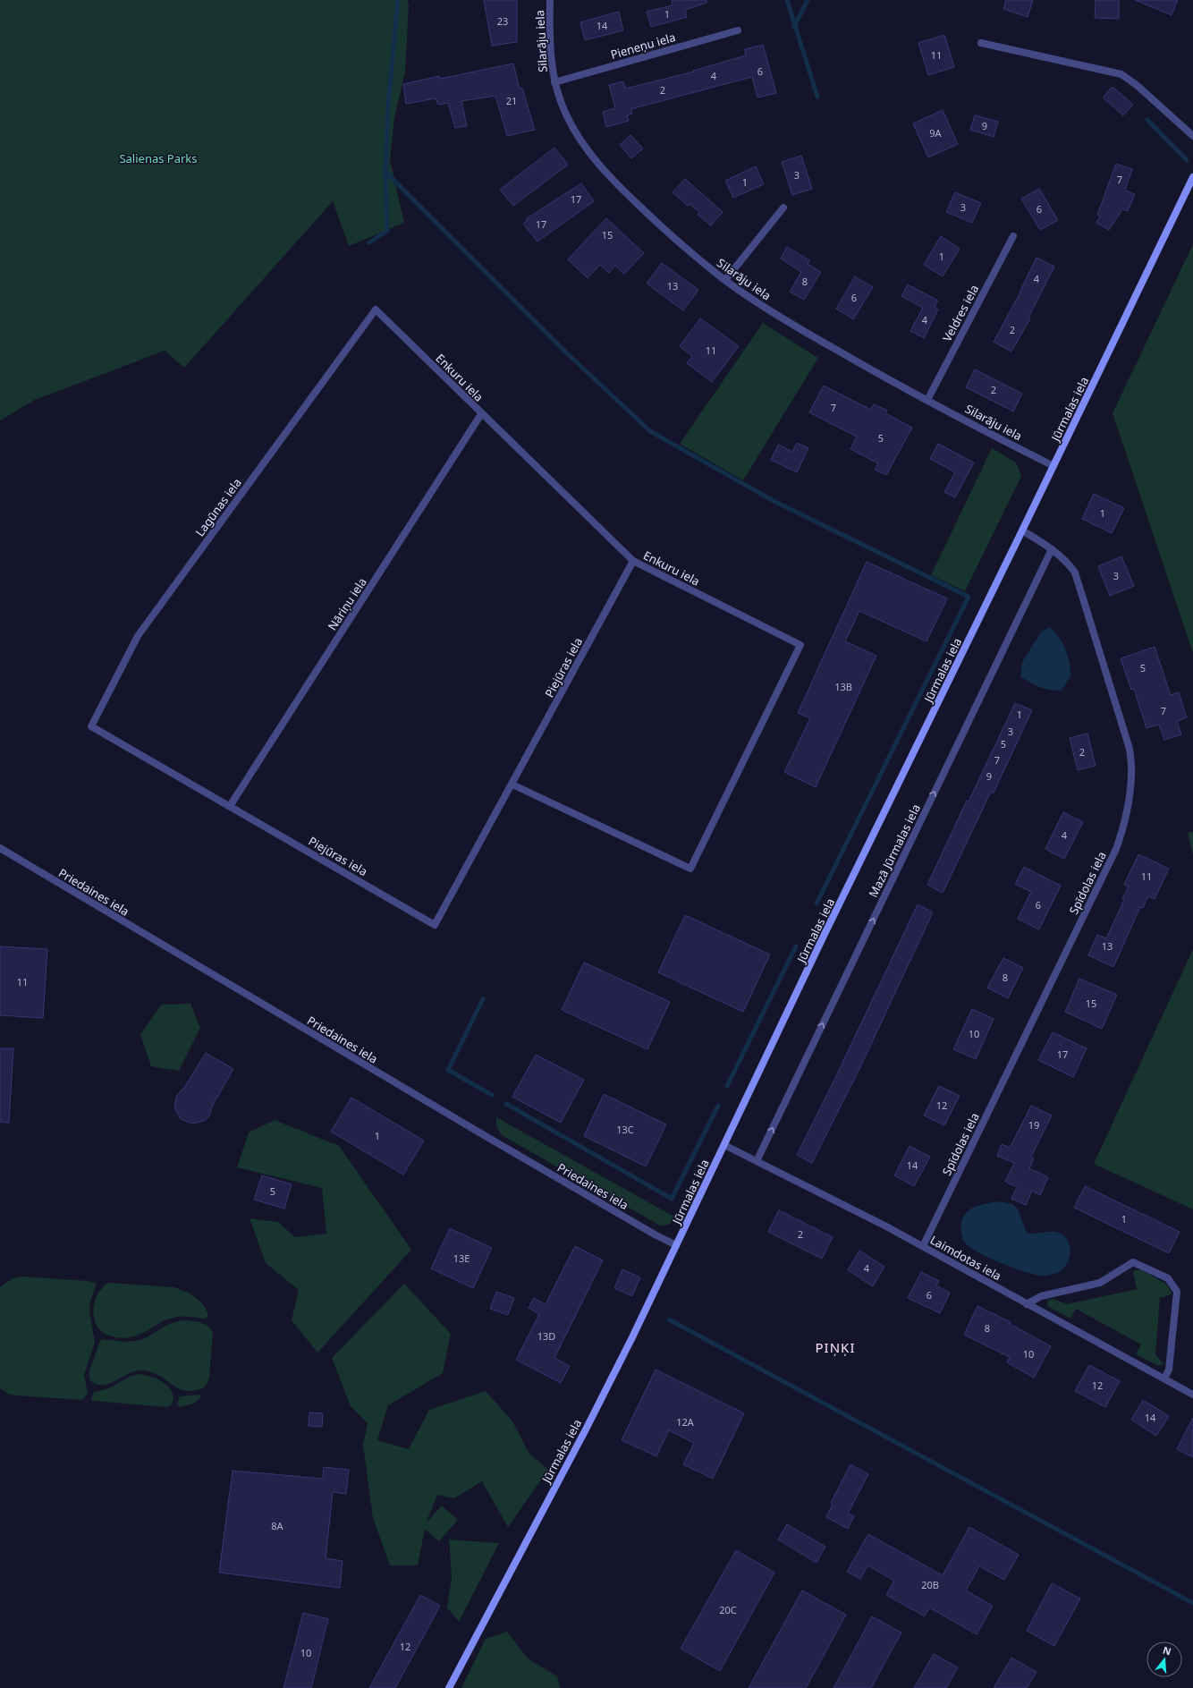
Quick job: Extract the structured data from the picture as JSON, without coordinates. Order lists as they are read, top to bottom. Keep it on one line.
{"streets":{"main road":["Jūrmalas iela"],"street":["Silarāju iela","Pieneņu iela","Veldres iela","Enkuru iela","Lagūnas iela","Nāriņu iela","Piejūras iela","Mazā Jūrmalas iela","Spīdolas iela","Priedaines iela","Laimdotas iela"]},"crossings":[["Silarāju iela","Pieneņu iela"],["Silarāju iela","Veldres iela"],["Silarāju iela","Jūrmalas iela"],["Enkuru iela","Lagūnas iela"],["Enkuru iela","Nāriņu iela"],["Enkuru iela","Piejūras iela"],["Jūrmalas iela","Spīdolas iela"],["Jūrmalas iela","Priedaines iela"],["Jūrmalas iela","Laimdotas iela"],["Lagūnas iela","Piejūras iela"],["Nāriņu iela","Piejūras iela"],["Mazā Jūrmalas iela","Spīdolas iela"],["Mazā Jūrmalas iela","Laimdotas iela"],["Spīdolas iela","Laimdotas iela"]],"one_way":["Mazā Jūrmalas iela"],"districts":["PIŅĶI"],"parks":["Salienas Parks"],"house_numbers":["1","23","14","11","6","4","2","21","9","9A","3","7","1","17","3","6","17","15","1","4","8","13","6","4","2","11","2","7","5","1","3","5","13B","7","1","3","5","2","7","9","4","11","6","13","8","11","15","10","17","12","19","13C","1","14","5","1","2","13E","4","6","8","13D","10","12","14","12A","8A","20B","20C","12","10"],"north":"top"}
